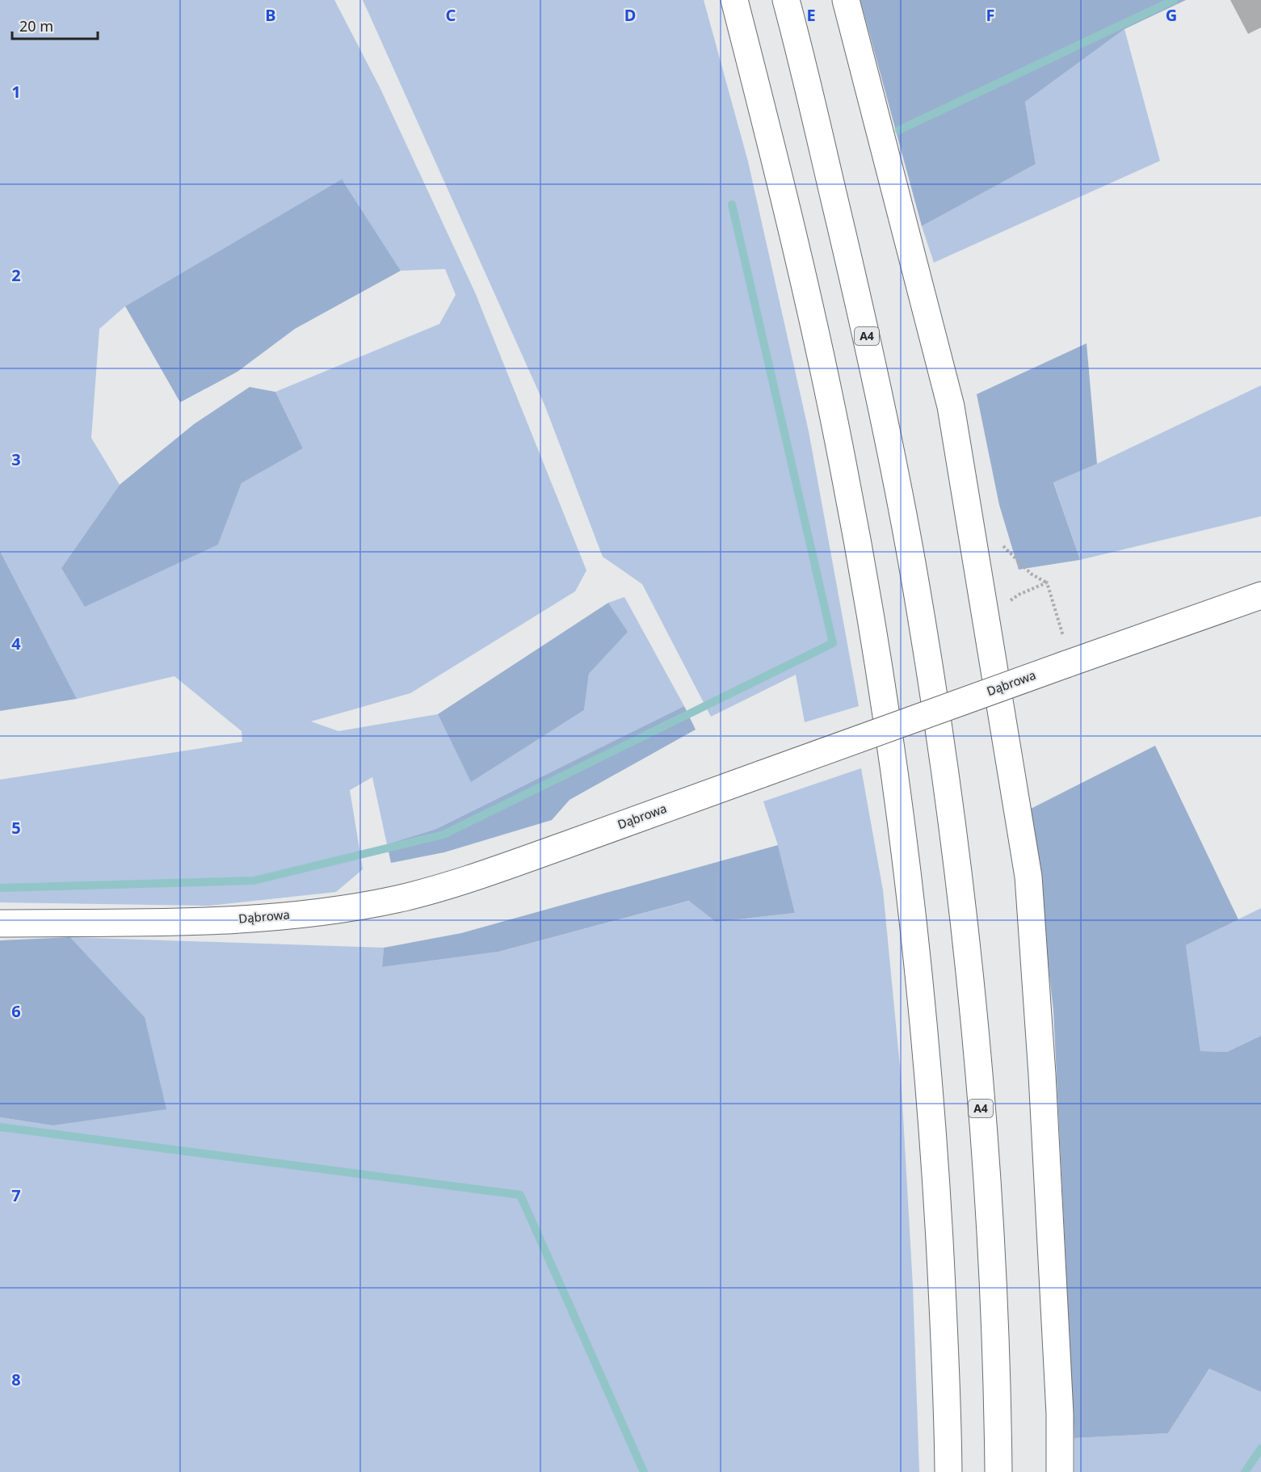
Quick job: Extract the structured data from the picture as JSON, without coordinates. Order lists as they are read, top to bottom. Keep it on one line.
{"streets":{"main road":["A4","Dąbrowa"]},"scale_bar":"20 m","grid":{"columns":["B","C","D","E","F","G"],"rows":["1","2","3","4","5","6","7","8"]}}
